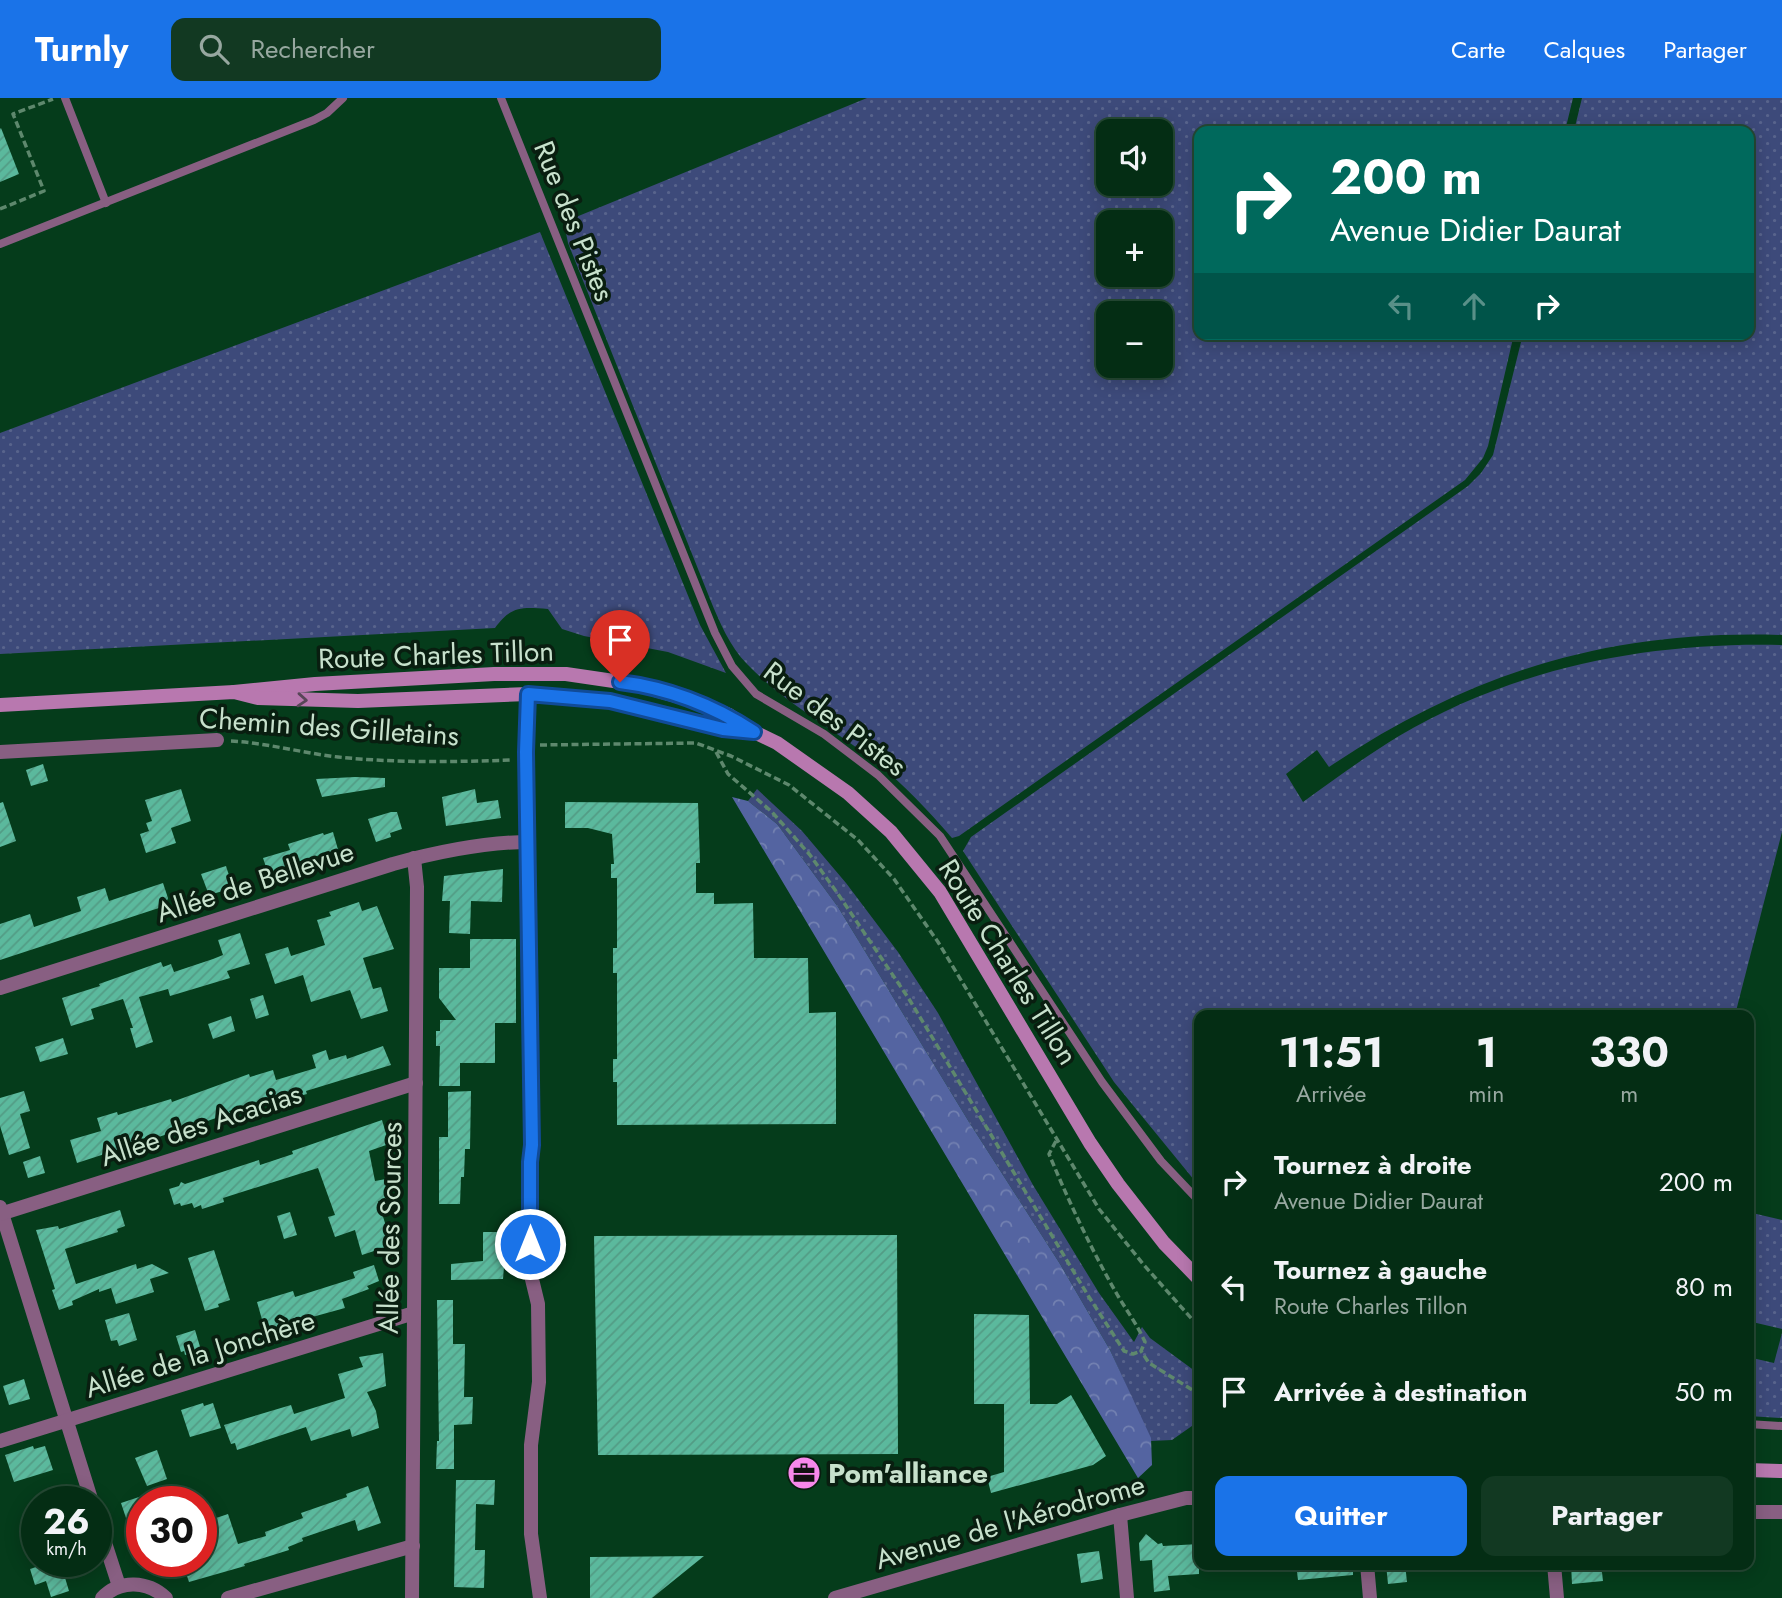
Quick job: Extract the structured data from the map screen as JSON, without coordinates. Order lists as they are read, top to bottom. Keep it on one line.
{"streets":{"main road":["Route Charles Tillon"],"street":["Chemin des Gilletains","Allée de Bellevue","Allée des Acacias","Allée des Sources","Allée de la Jonchère","Avenue de l'Aérodrome"],"lane":["Rue des Pistes"]},"crossings":[["Allée de Bellevue","Allée des Sources"],["Allée des Acacias","Allée des Sources"],["Allée des Sources","Allée de la Jonchère"]],"places":{"office":["Pom'alliance"]},"page":{"header":"Turnly","search":"Rechercher","nav":["Carte","Calques","Partager"],"map_buttons":["+","−"],"turn":["200 m","Avenue Didier Daurat"],"eta":["11:51","Arrivée","1","min","330","m"],"list":[{"name":"Tournez à droite","note":"Avenue Didier Daurat","value":"200 m"},{"name":"Tournez à gauche","note":"Route Charles Tillon","value":"80 m"},{"name":"Arrivée à destination","value":"50 m"}],"buttons":["Quitter","Partager"],"speed":"26 km/h","limit":"30"}}
